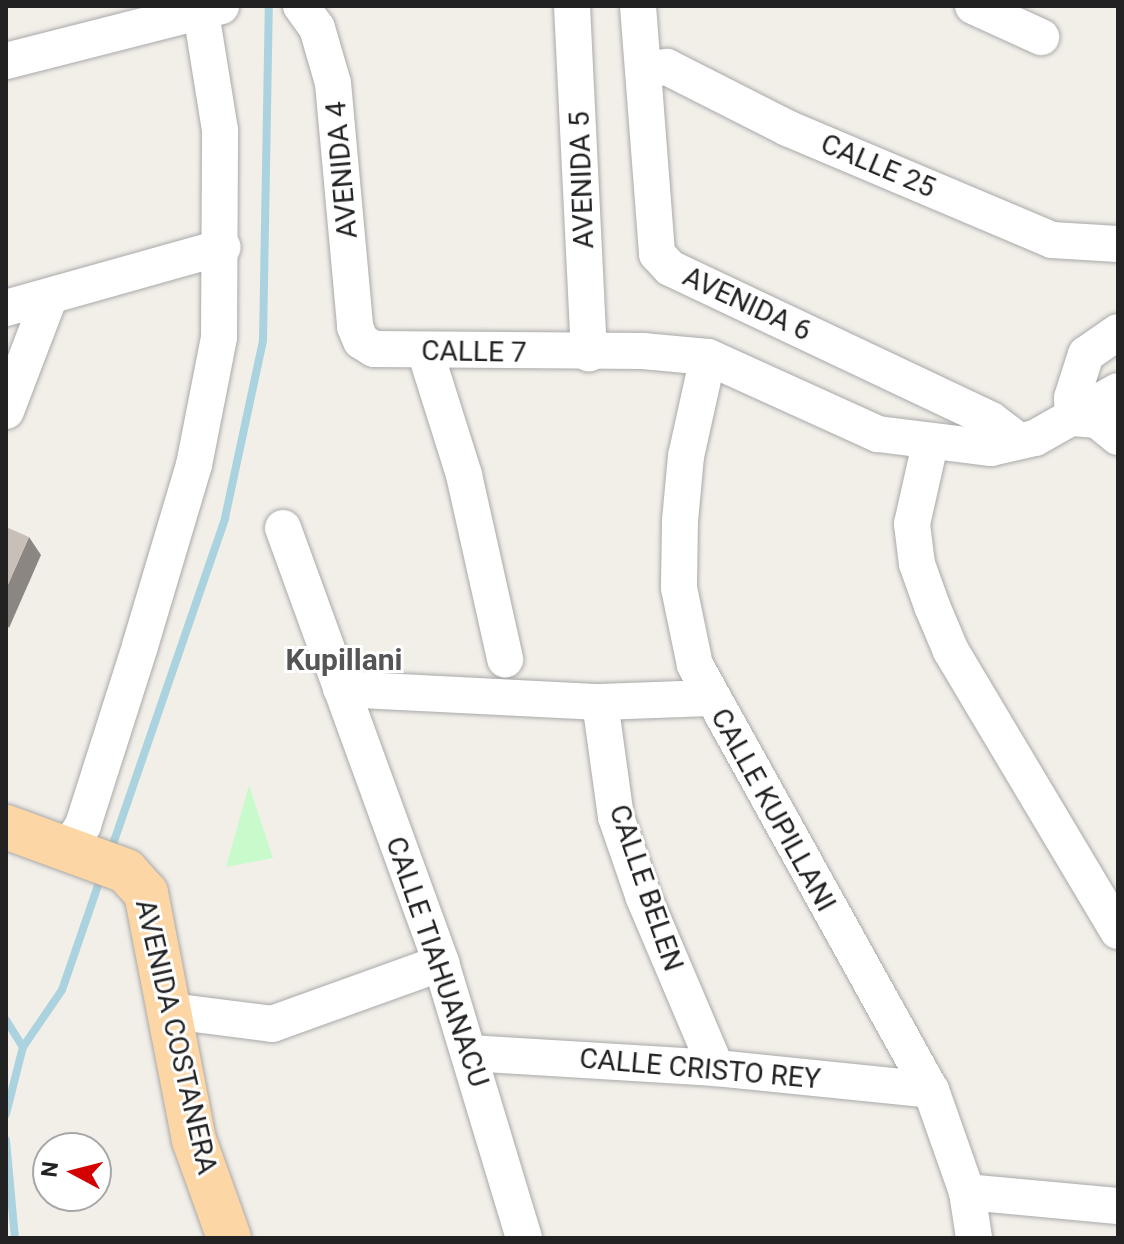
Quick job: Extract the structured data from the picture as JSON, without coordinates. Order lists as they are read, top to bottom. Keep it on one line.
{"streets":{"main road":["AVENIDA COSTANERA"],"street":["CALLE 25","AVENIDA 4","AVENIDA 5","AVENIDA 6","CALLE 7","CALLE KUPILLANI","CALLE BELEN","CALLE TIAHUANACU","CALLE CRISTO REY"]},"crossings":[["CALLE 25","AVENIDA 6"],["AVENIDA 4","CALLE 7"],["AVENIDA 5","CALLE 7"],["AVENIDA 6","CALLE 7"],["CALLE 7","CALLE KUPILLANI"],["CALLE KUPILLANI","CALLE CRISTO REY"],["CALLE BELEN","CALLE CRISTO REY"],["CALLE TIAHUANACU","CALLE CRISTO REY"]],"districts":["Kupillani"],"north":"left"}
